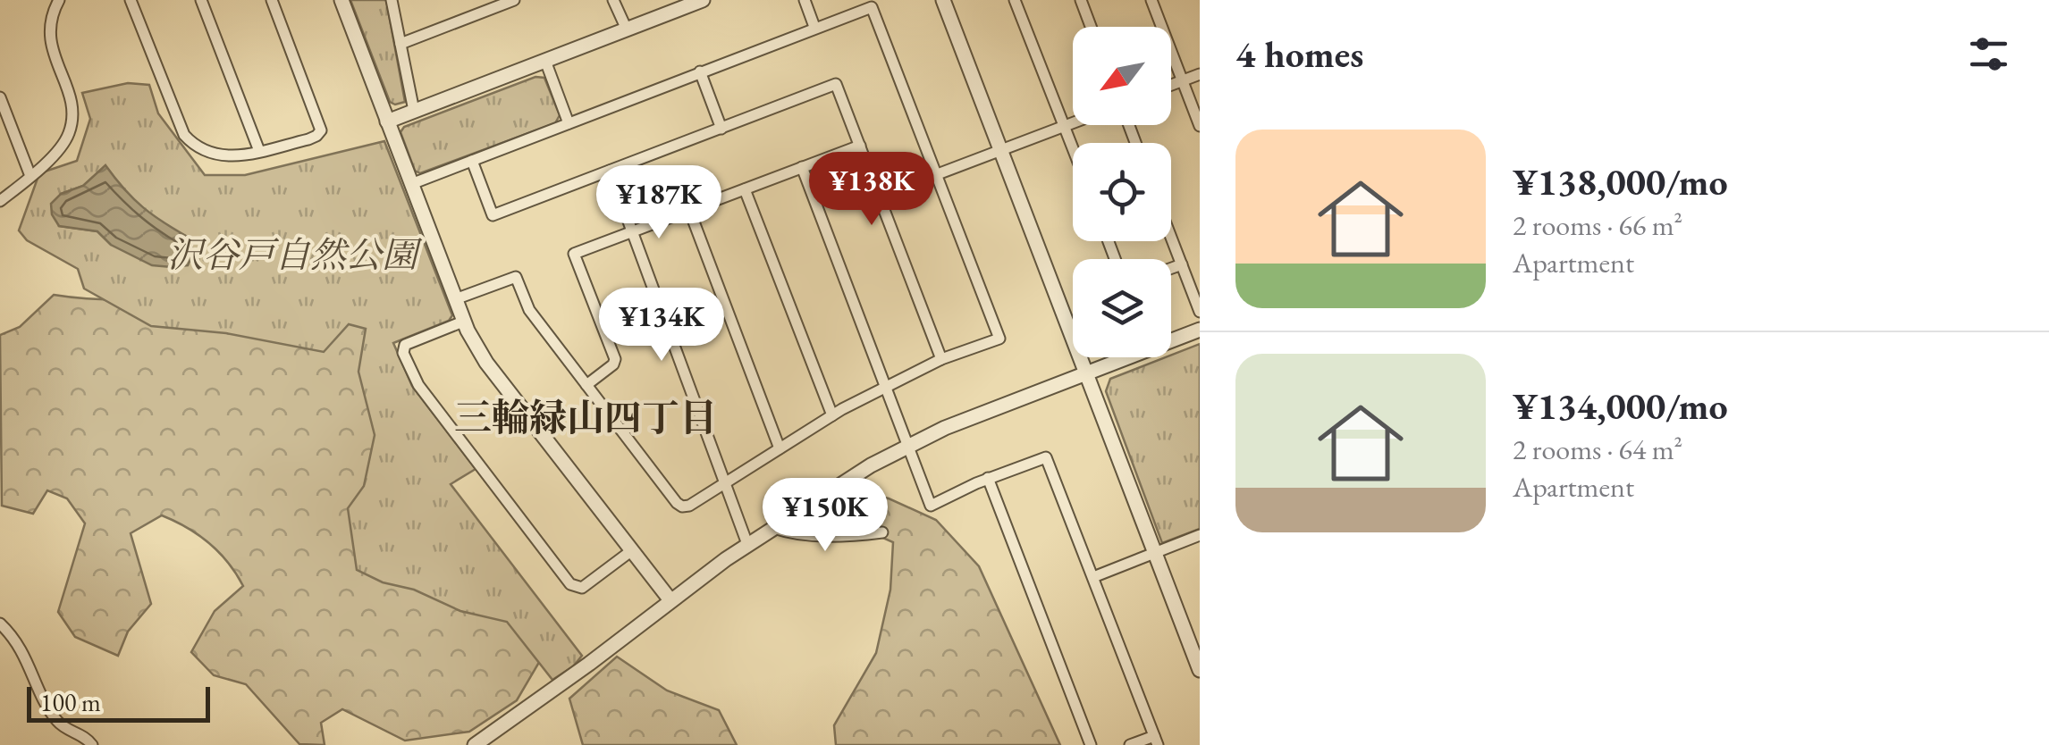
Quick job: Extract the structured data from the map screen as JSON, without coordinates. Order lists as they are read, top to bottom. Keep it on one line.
{"districts":["三輪緑山四丁目"],"parks":["沢谷戸自然公園"],"scale_bar":"100 m","north":"bottom left","page":{"heading":"4 homes","list":[{"name":"¥138,000/mo","note":"2 rooms · 66 m² · Apartment"},{"name":"¥134,000/mo","note":"2 rooms · 64 m² · Apartment"}],"price":["¥138K","¥187K","¥134K","¥150K"],"scale":"100 m"}}
